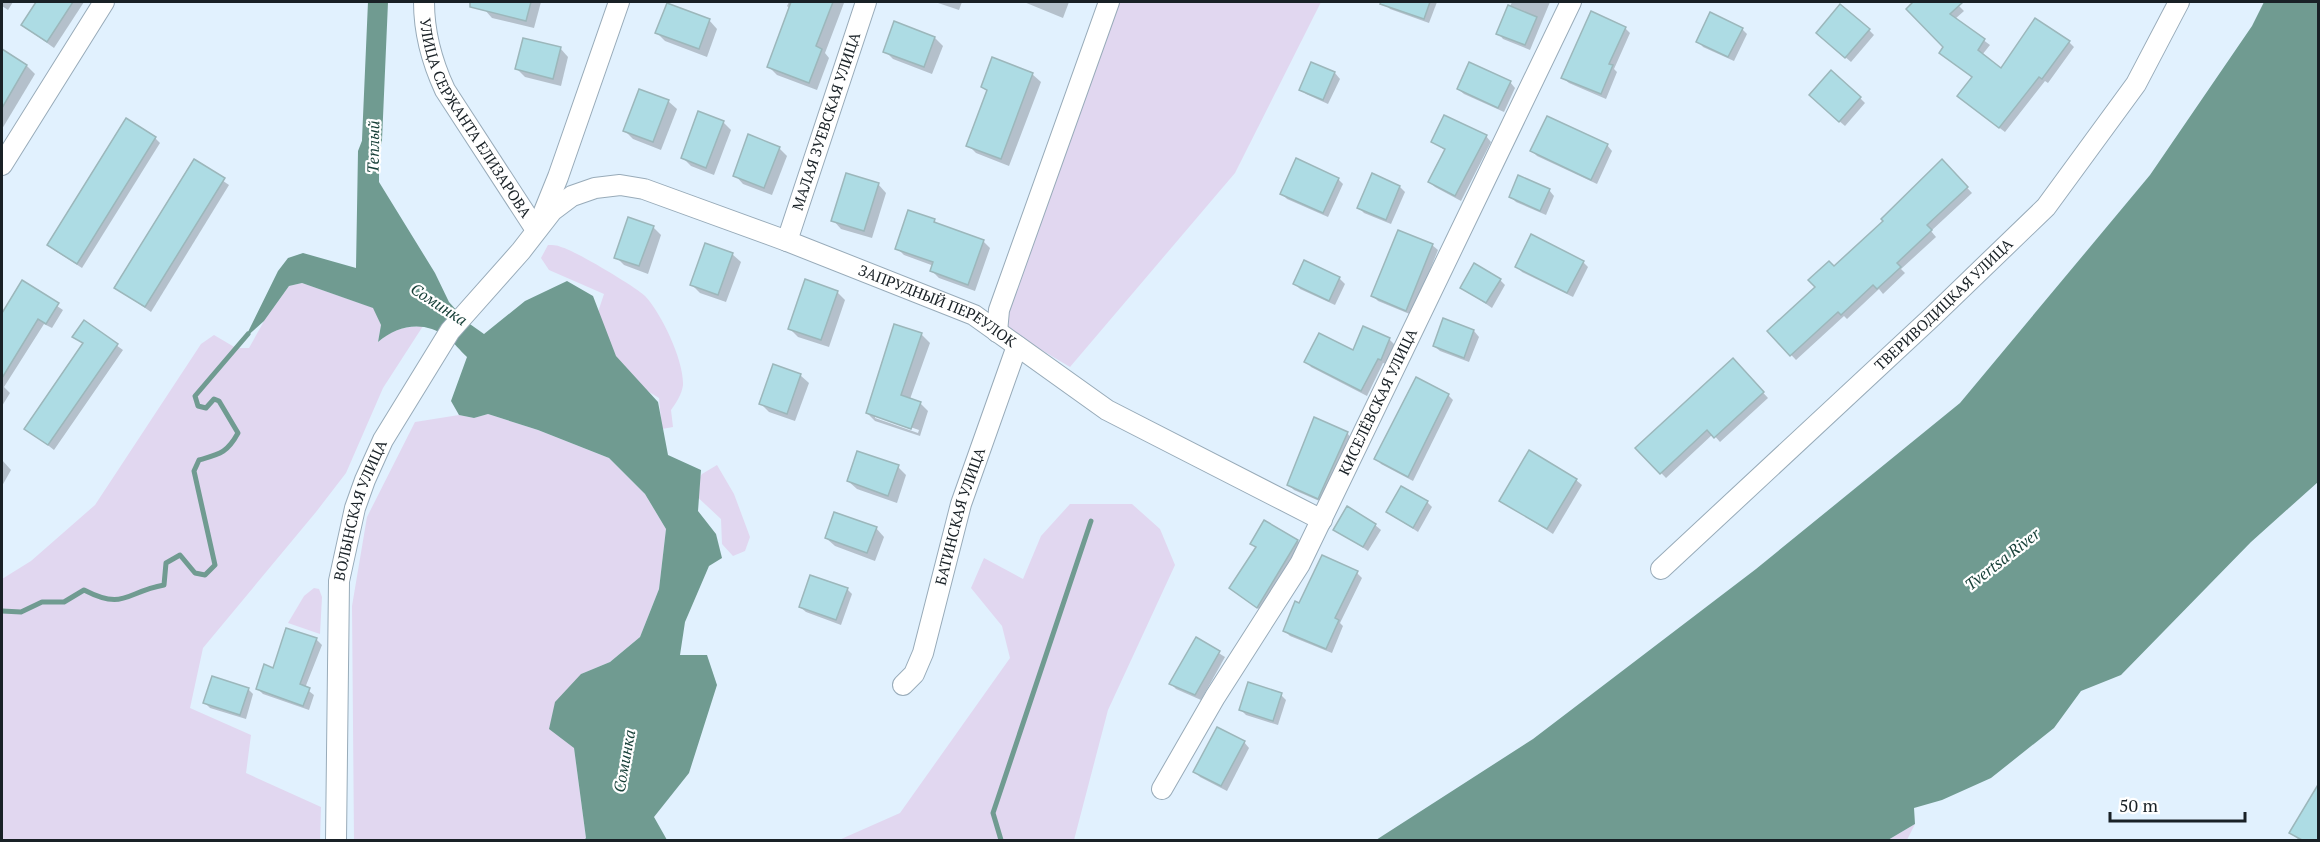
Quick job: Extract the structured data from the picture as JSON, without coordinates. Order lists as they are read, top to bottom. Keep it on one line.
{"streets":{"street":["УЛИЦА СЕРЖАНТА ЕЛИЗАРОВА","МАЛАЯ ЗУЕВСКАЯ УЛИЦА","ТВЕРИВОДИЦКАЯ УЛИЦА","ЗАПРУДНЫЙ ПЕРЕУЛОК","КИСЕЛЁВСКАЯ УЛИЦА","ВОЛЫНСКАЯ УЛИЦА","БАТИНСКАЯ УЛИЦА"]},"crossings":[["УЛИЦА СЕРЖАНТА ЕЛИЗАРОВА","ЗАПРУДНЫЙ ПЕРЕУЛОК"],["УЛИЦА СЕРЖАНТА ЕЛИЗАРОВА","ВОЛЫНСКАЯ УЛИЦА"],["МАЛАЯ ЗУЕВСКАЯ УЛИЦА","ЗАПРУДНЫЙ ПЕРЕУЛОК"],["ЗАПРУДНЫЙ ПЕРЕУЛОК","КИСЕЛЁВСКАЯ УЛИЦА"],["ЗАПРУДНЫЙ ПЕРЕУЛОК","ВОЛЫНСКАЯ УЛИЦА"],["ЗАПРУДНЫЙ ПЕРЕУЛОК","БАТИНСКАЯ УЛИЦА"]],"water":["Теплый","Соминка","Tvertsa River"],"scale_bar":"50 m"}
